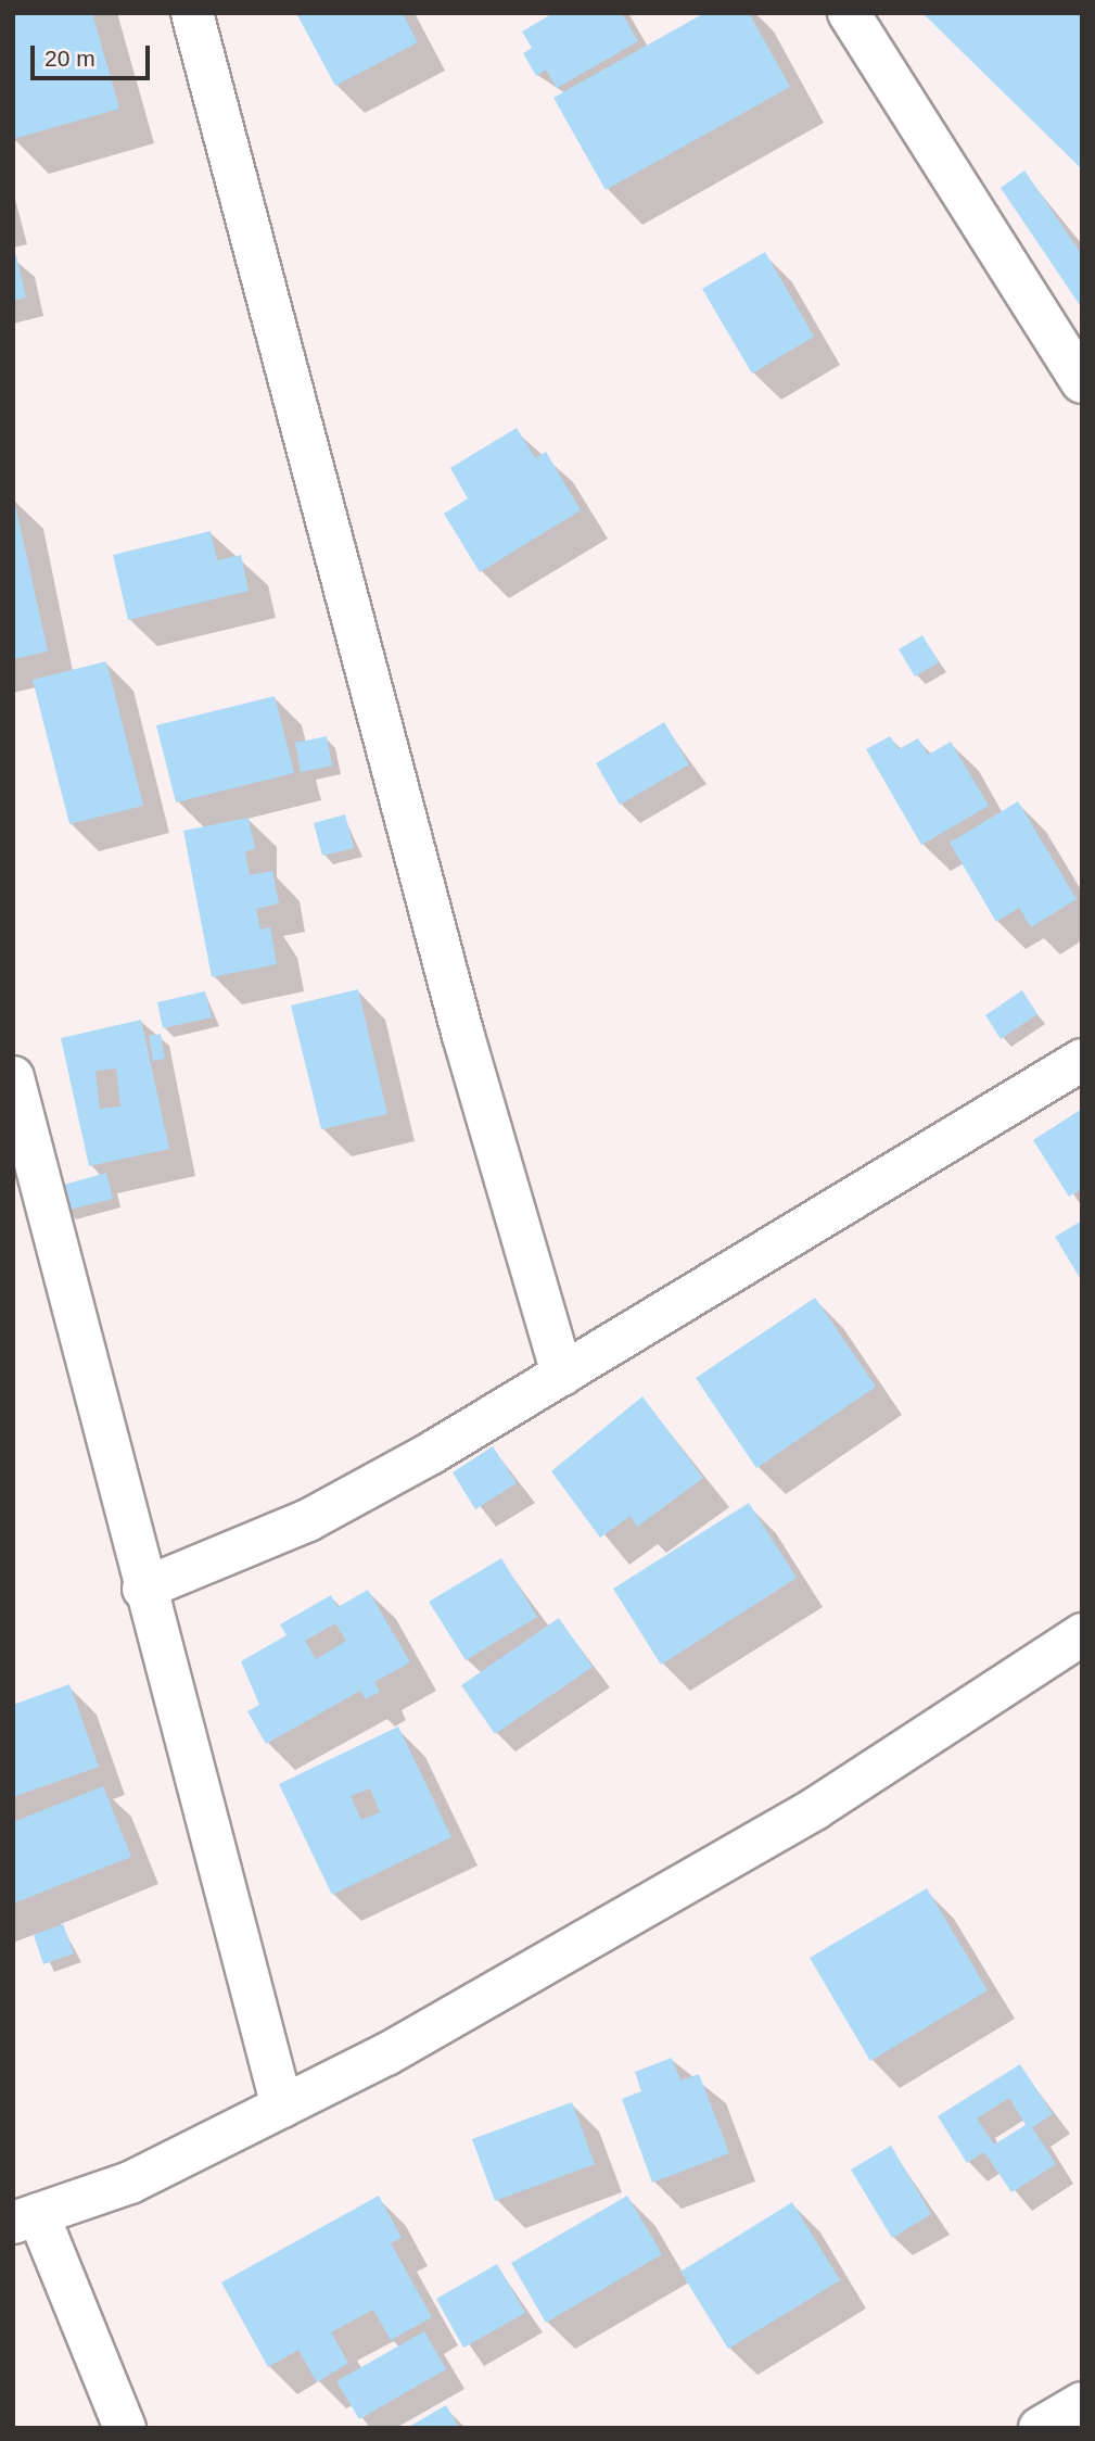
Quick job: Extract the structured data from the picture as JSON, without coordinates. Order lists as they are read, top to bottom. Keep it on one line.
{"scale_bar":"20 m"}
